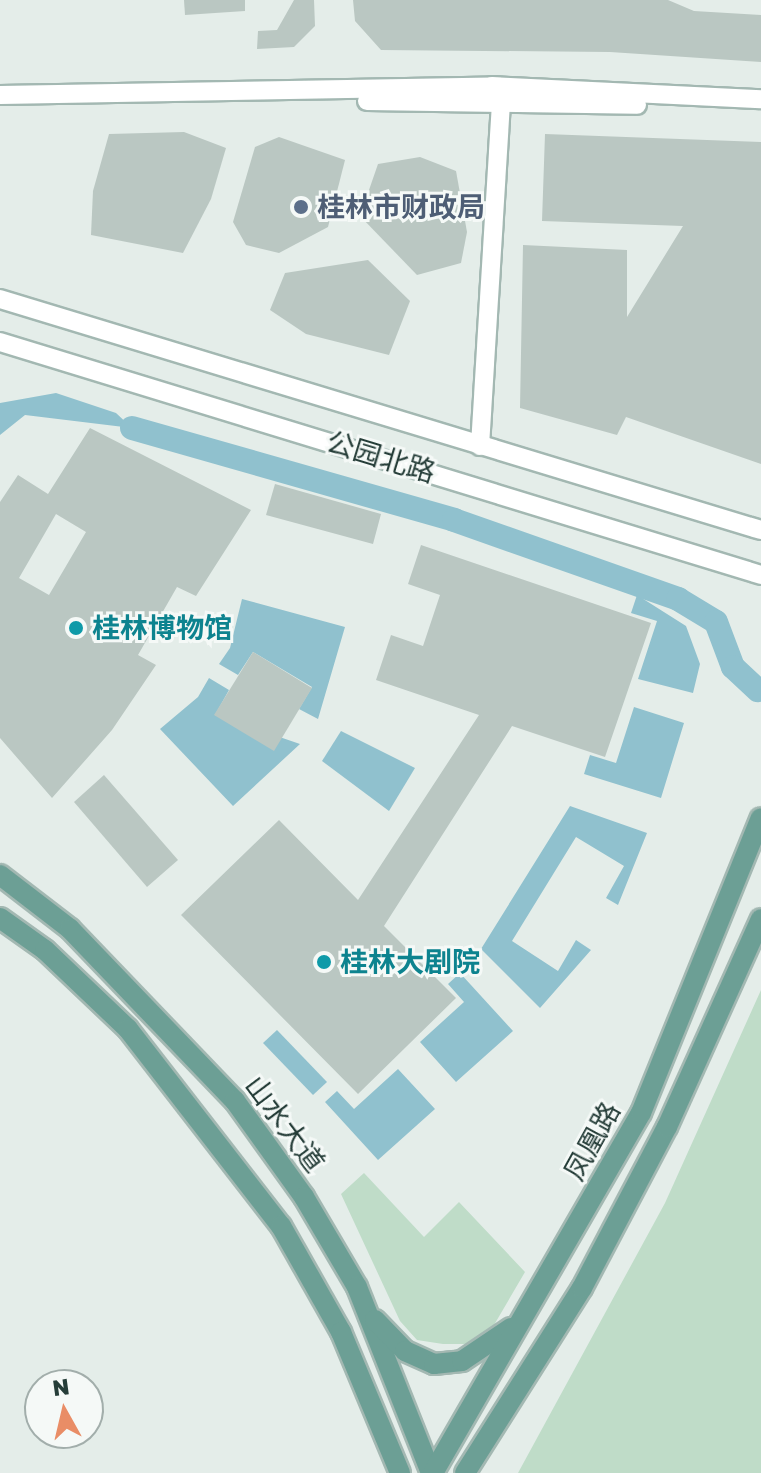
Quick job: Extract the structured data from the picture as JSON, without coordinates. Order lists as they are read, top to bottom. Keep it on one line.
{"streets":{"main road":["山水大道","凤凰路"],"street":["公园北路"]},"crossings":[["山水大道","凤凰路"]],"places":["桂林市财政局","桂林博物馆","桂林大剧院"],"north":"top"}
